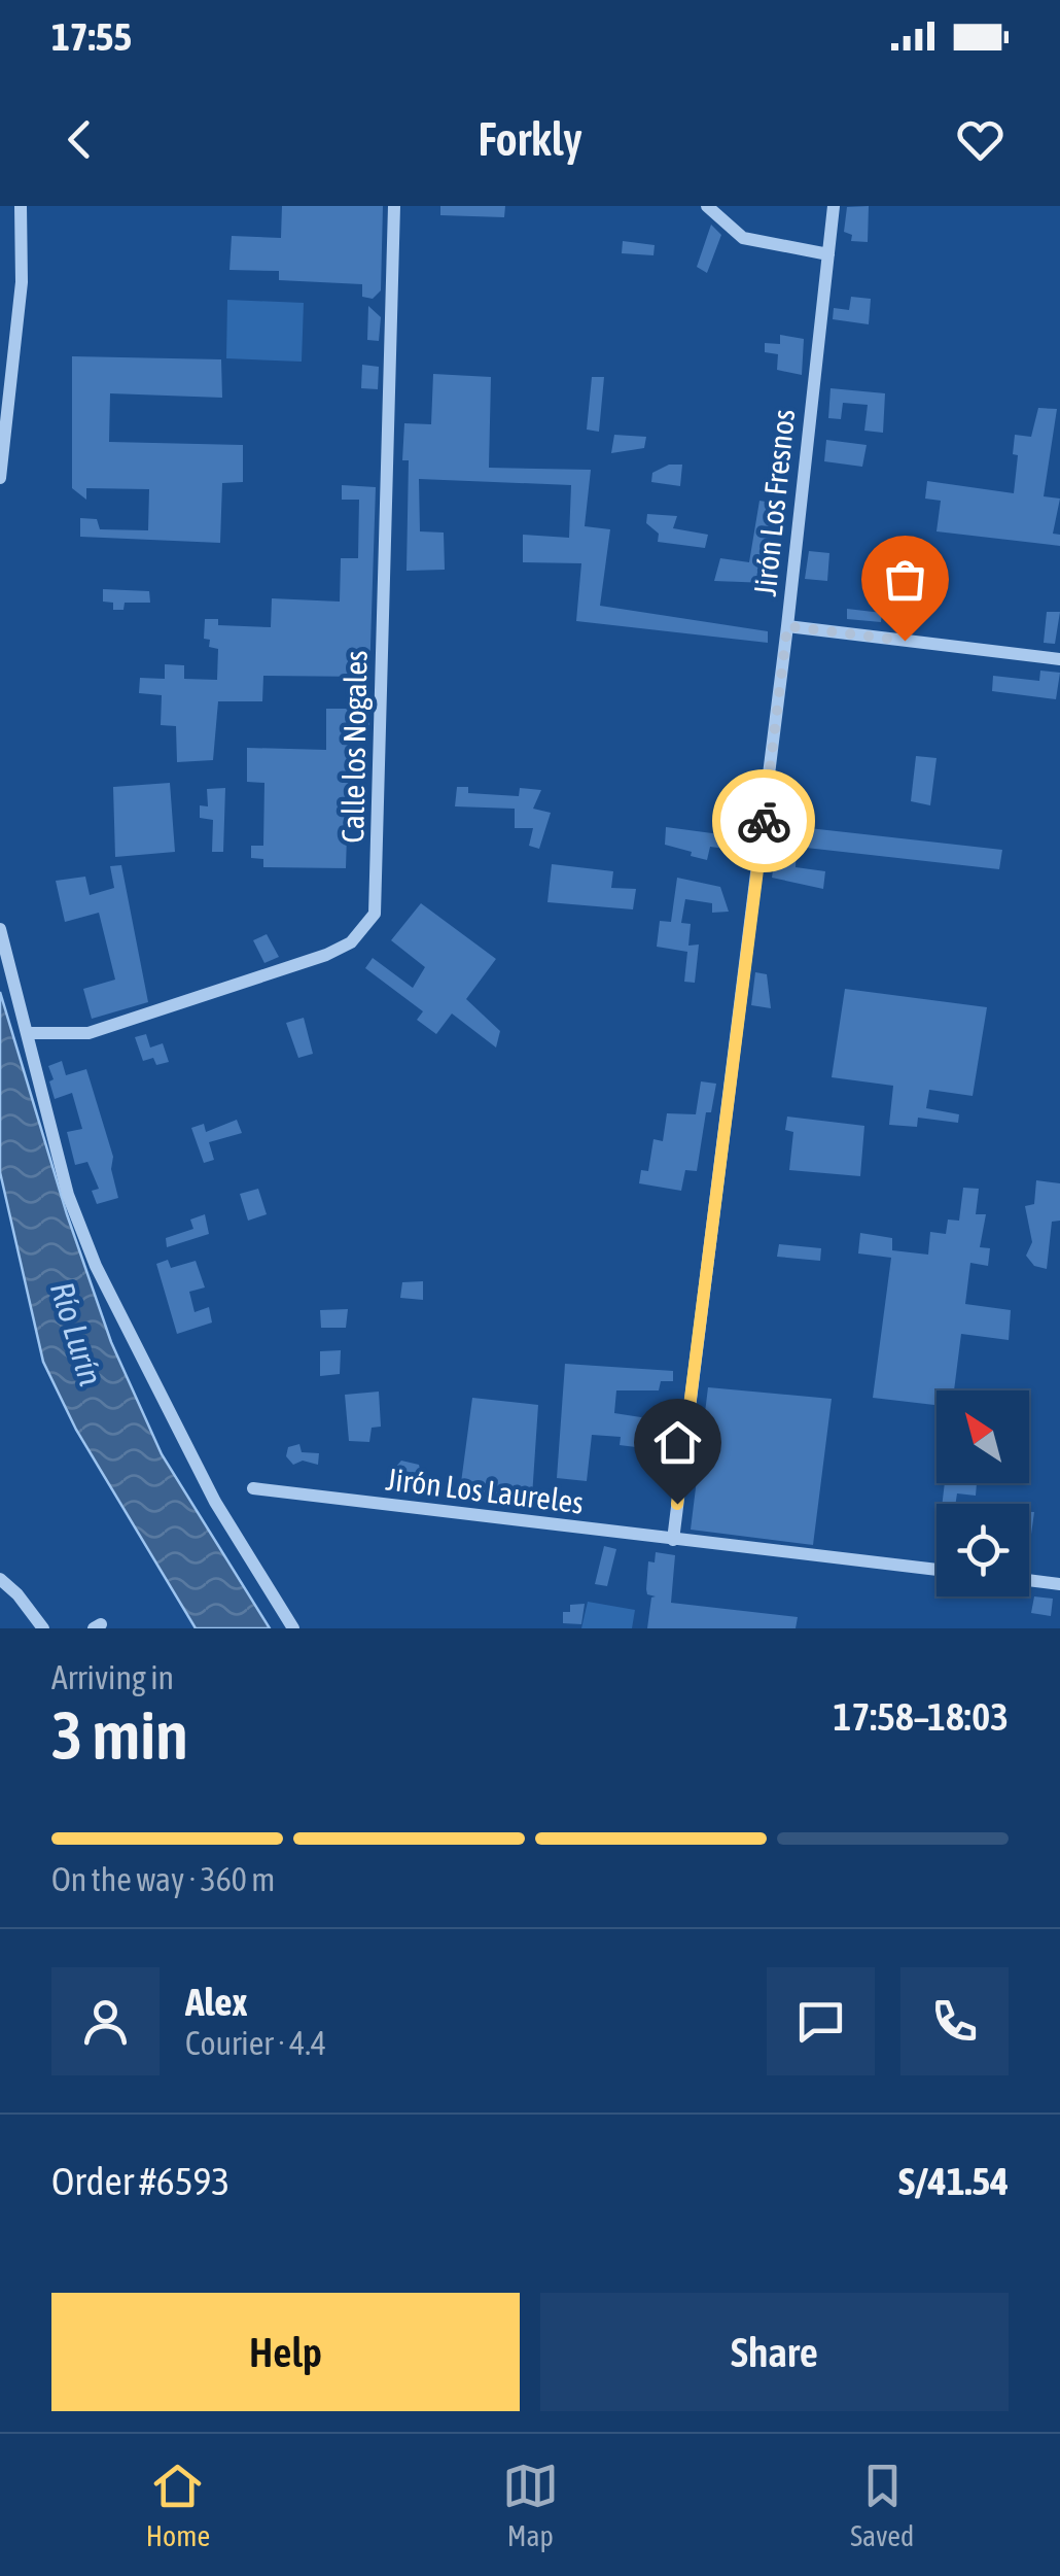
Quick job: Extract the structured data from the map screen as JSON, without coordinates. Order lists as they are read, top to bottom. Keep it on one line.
{"streets":{"street":["Jirón Los Fresnos","Calle los Nogales","Jirón Los Laureles"]},"crossings":[["Jirón Los Fresnos","Jirón Los Laureles"]],"water":["Río Lurín"],"north":"top left","page":{"status":"17:55","header":"Forkly","heading":["3 min","Arriving in","17:58–18:03"],"panel":["Alex","Courier · 4.4","Order #6593","S/41.54"],"bar":"On the way · 360 m","buttons":["Help","Share"],"tabs":["Home","Map","Saved"]}}
